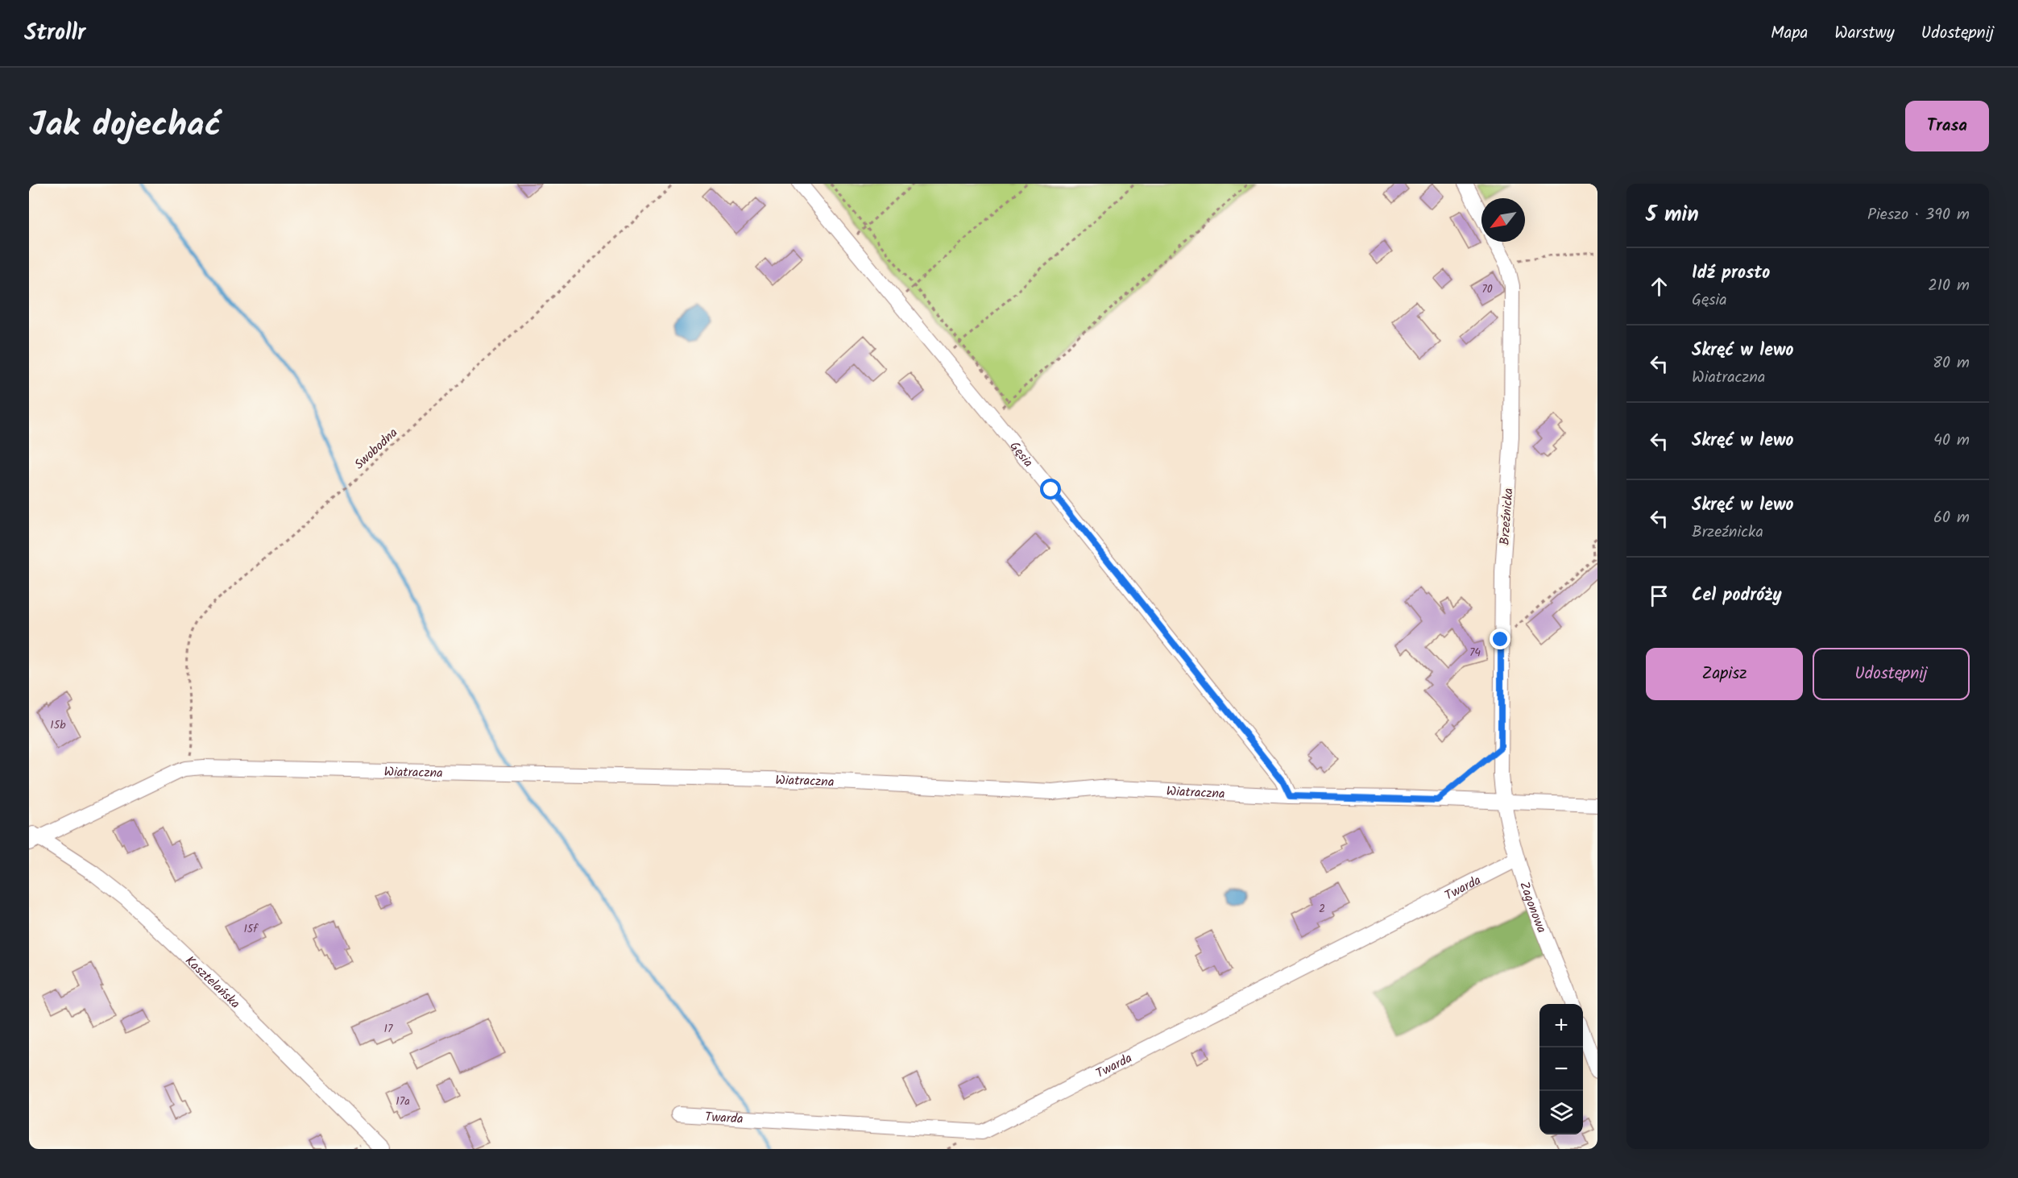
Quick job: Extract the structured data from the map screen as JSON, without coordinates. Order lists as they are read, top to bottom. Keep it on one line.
{"streets":{"street":["Gęsia","Brzeźnicka","Wiatraczna","Twarda","Zagonowa","Kasztelańska"],"path":["Swobodna"]},"crossings":[["Swobodna","Wiatraczna"],["Gęsia","Wiatraczna"],["Brzeźnicka","Wiatraczna"],["Brzeźnicka","Zagonowa"],["Wiatraczna","Zagonowa"],["Wiatraczna","Kasztelańska"],["Twarda","Zagonowa"]],"house_numbers":["70","74","15b","2","15f","17","17a"],"north":"bottom left","page":{"header":"Strollr","nav":["Mapa","Warstwy","Udostępnij"],"title":"Jak dojechać","buttons":["Trasa",["Zapisz","Udostępnij"]],"heading":["5 min","Pieszo · 390 m"],"list":[["Idź prosto","Gęsia","210 m"],["Skręć w lewo","Wiatraczna","80 m"],["Skręć w lewo","40 m"],["Skręć w lewo","Brzeźnicka","60 m"],"Cel podróży"],"map_buttons":["+","−"]}}
